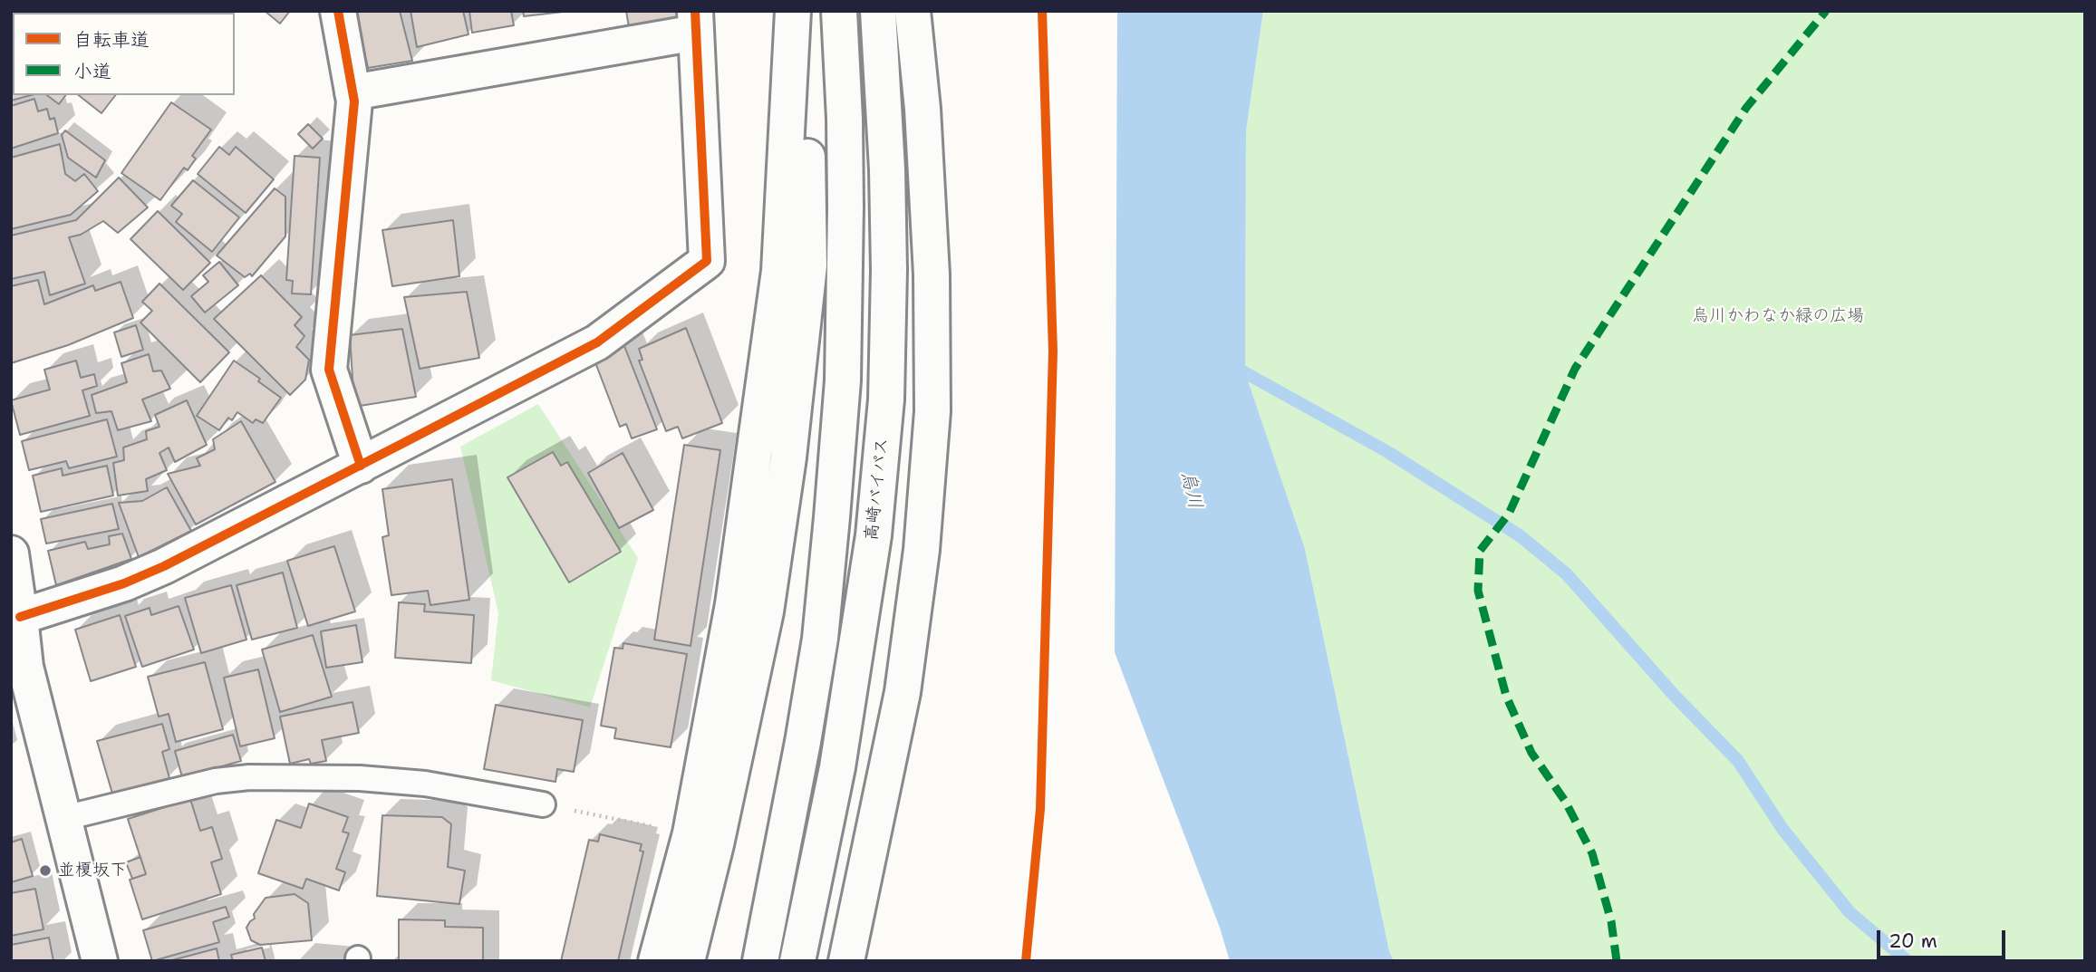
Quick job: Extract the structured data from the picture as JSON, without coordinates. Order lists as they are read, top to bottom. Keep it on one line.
{"streets":{"main road":["高崎バイパス"]},"water":["烏川"],"parks":["烏川かわなか緑の広場"],"places":["並榎坂下"],"legend":["自転車道","小道"],"scale_bar":"20 m"}
